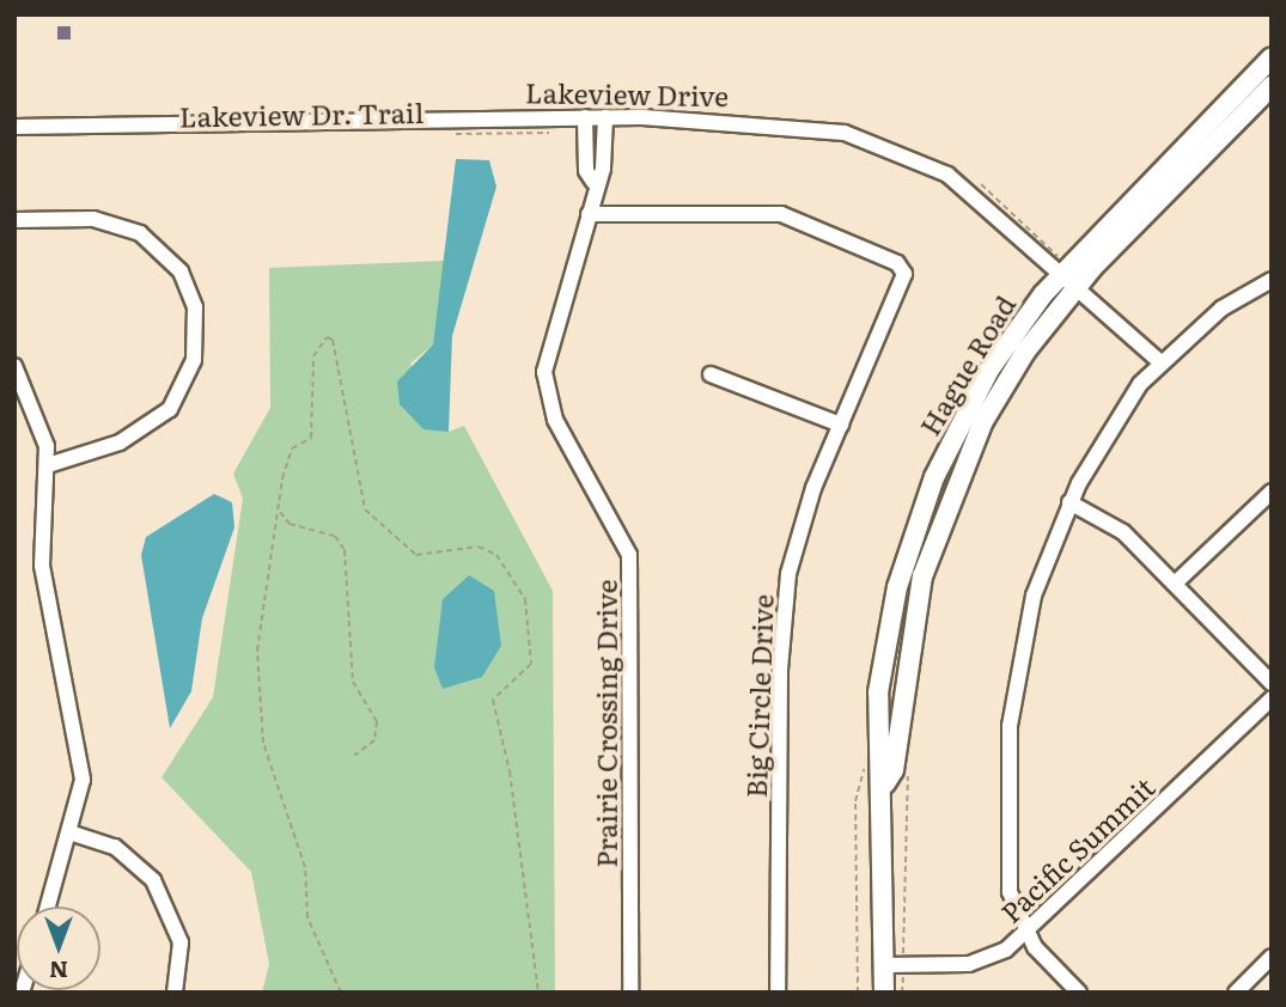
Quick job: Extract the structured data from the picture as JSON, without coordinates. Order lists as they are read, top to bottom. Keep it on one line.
{"streets":{"main road":["Hague Road"],"street":["Lakeview Drive","Big Circle Drive","Prairie Crossing Drive","Pacific Summit"],"path":["Lakeview Dr. Trail"]},"crossings":[["Lakeview Drive","Hague Road"],["Lakeview Drive","Prairie Crossing Drive"],["Lakeview Dr. Trail","Prairie Crossing Drive"],["Hague Road","Pacific Summit"],["Big Circle Drive","Prairie Crossing Drive"]],"north":"bottom"}
